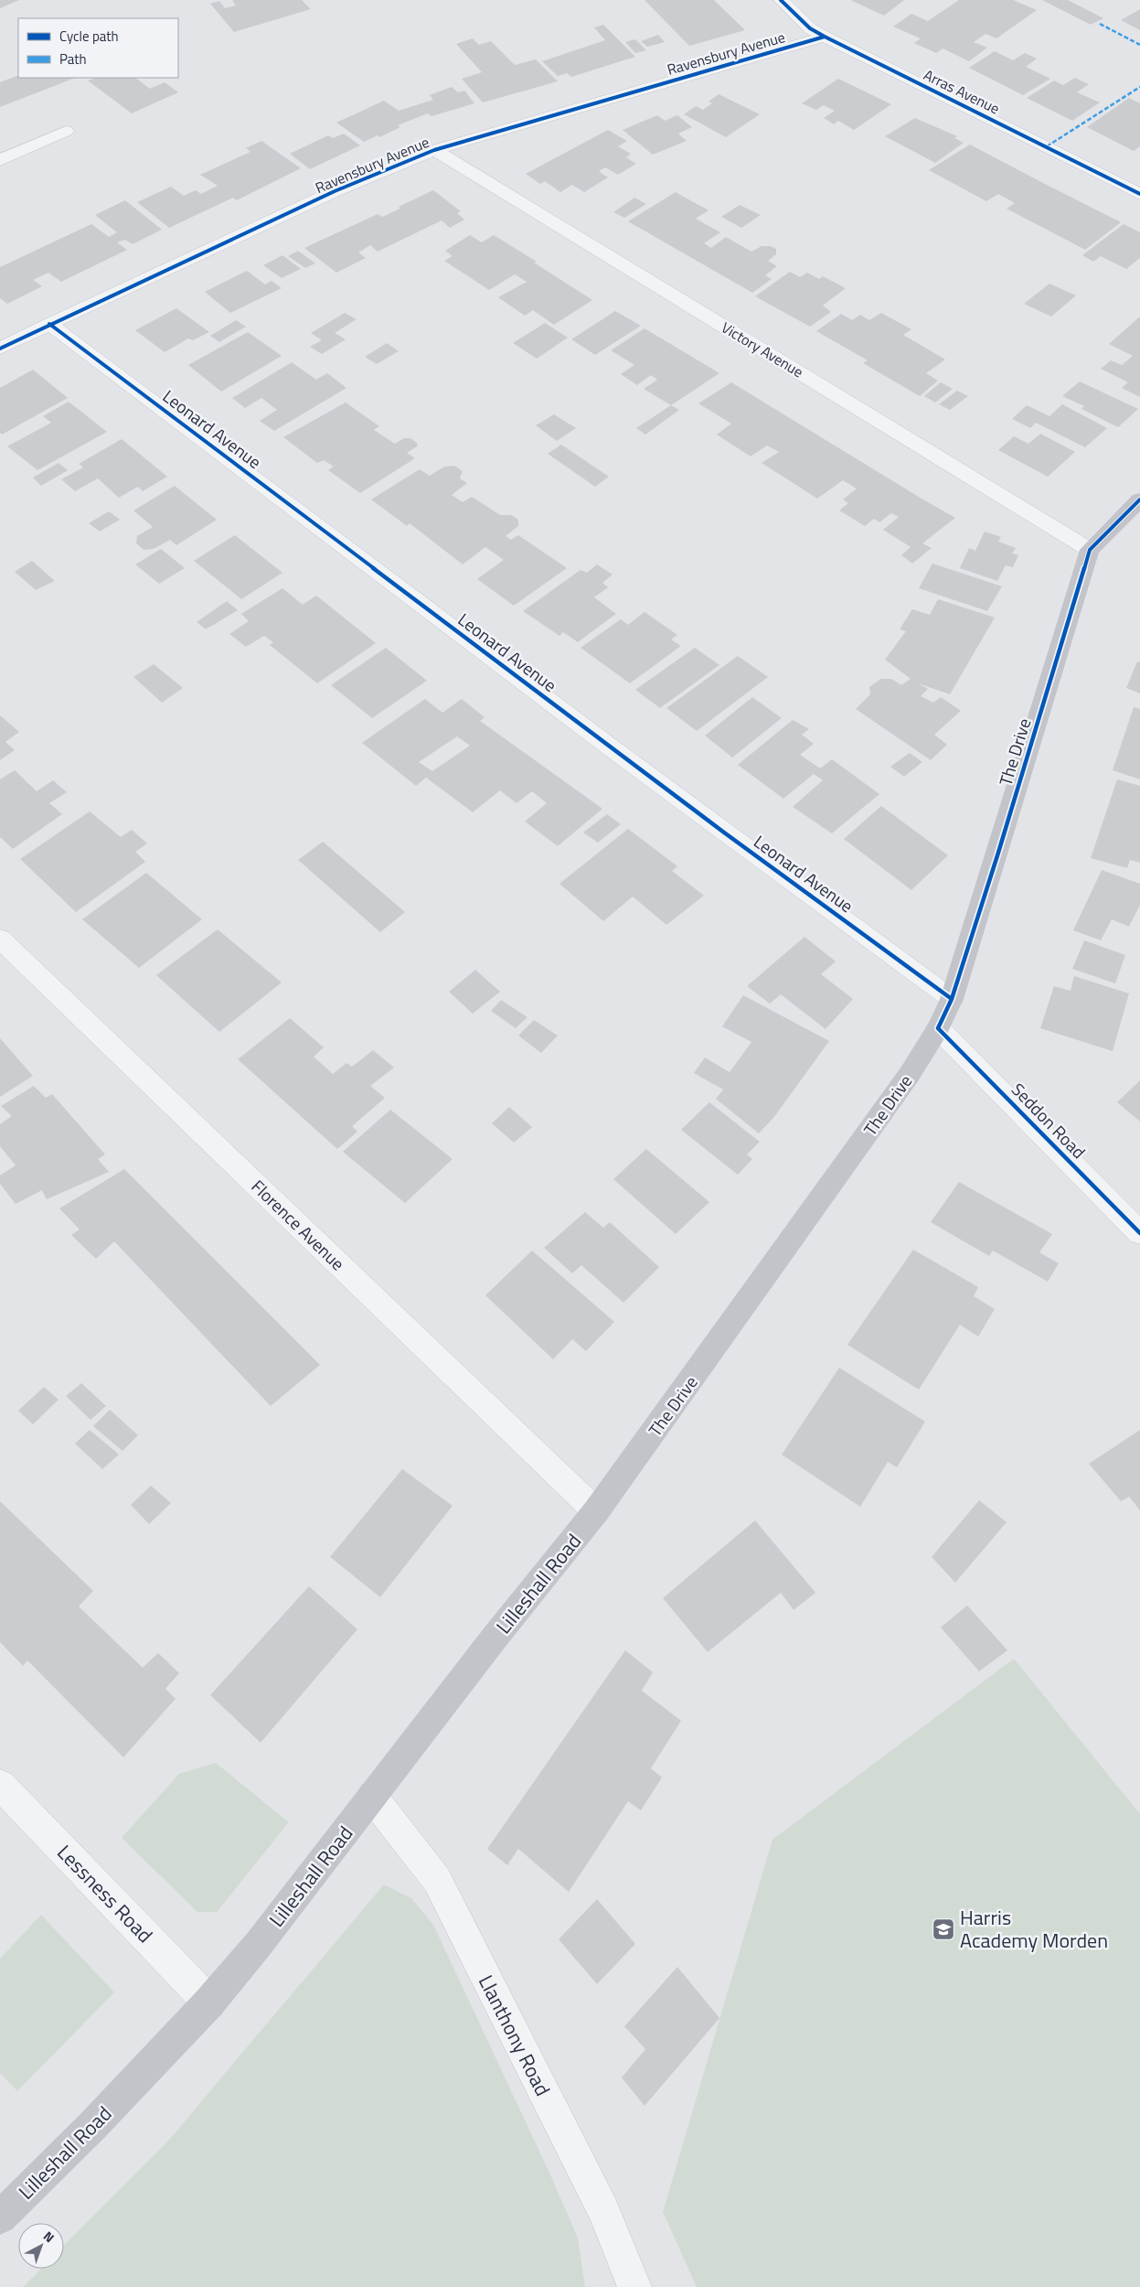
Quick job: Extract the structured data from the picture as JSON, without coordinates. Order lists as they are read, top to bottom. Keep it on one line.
{"streets":{"street":["Ravensbury Avenue","Arras Avenue","Victory Avenue","Leonard Avenue","The Drive","Seddon Road","Florence Avenue","Lilleshall Road","Lessness Road","Llanthony Road"]},"crossings":[["Ravensbury Avenue","Arras Avenue"],["Ravensbury Avenue","Victory Avenue"],["Ravensbury Avenue","Leonard Avenue"],["Victory Avenue","The Drive"],["Leonard Avenue","The Drive"],["The Drive","Seddon Road"],["The Drive","Florence Avenue"],["The Drive","Lilleshall Road"],["Florence Avenue","Lilleshall Road"],["Lilleshall Road","Lessness Road"],["Lilleshall Road","Llanthony Road"]],"places":{"school or university":["Harris Academy Morden"]},"legend":["Cycle path","Path"],"north":"top right"}
